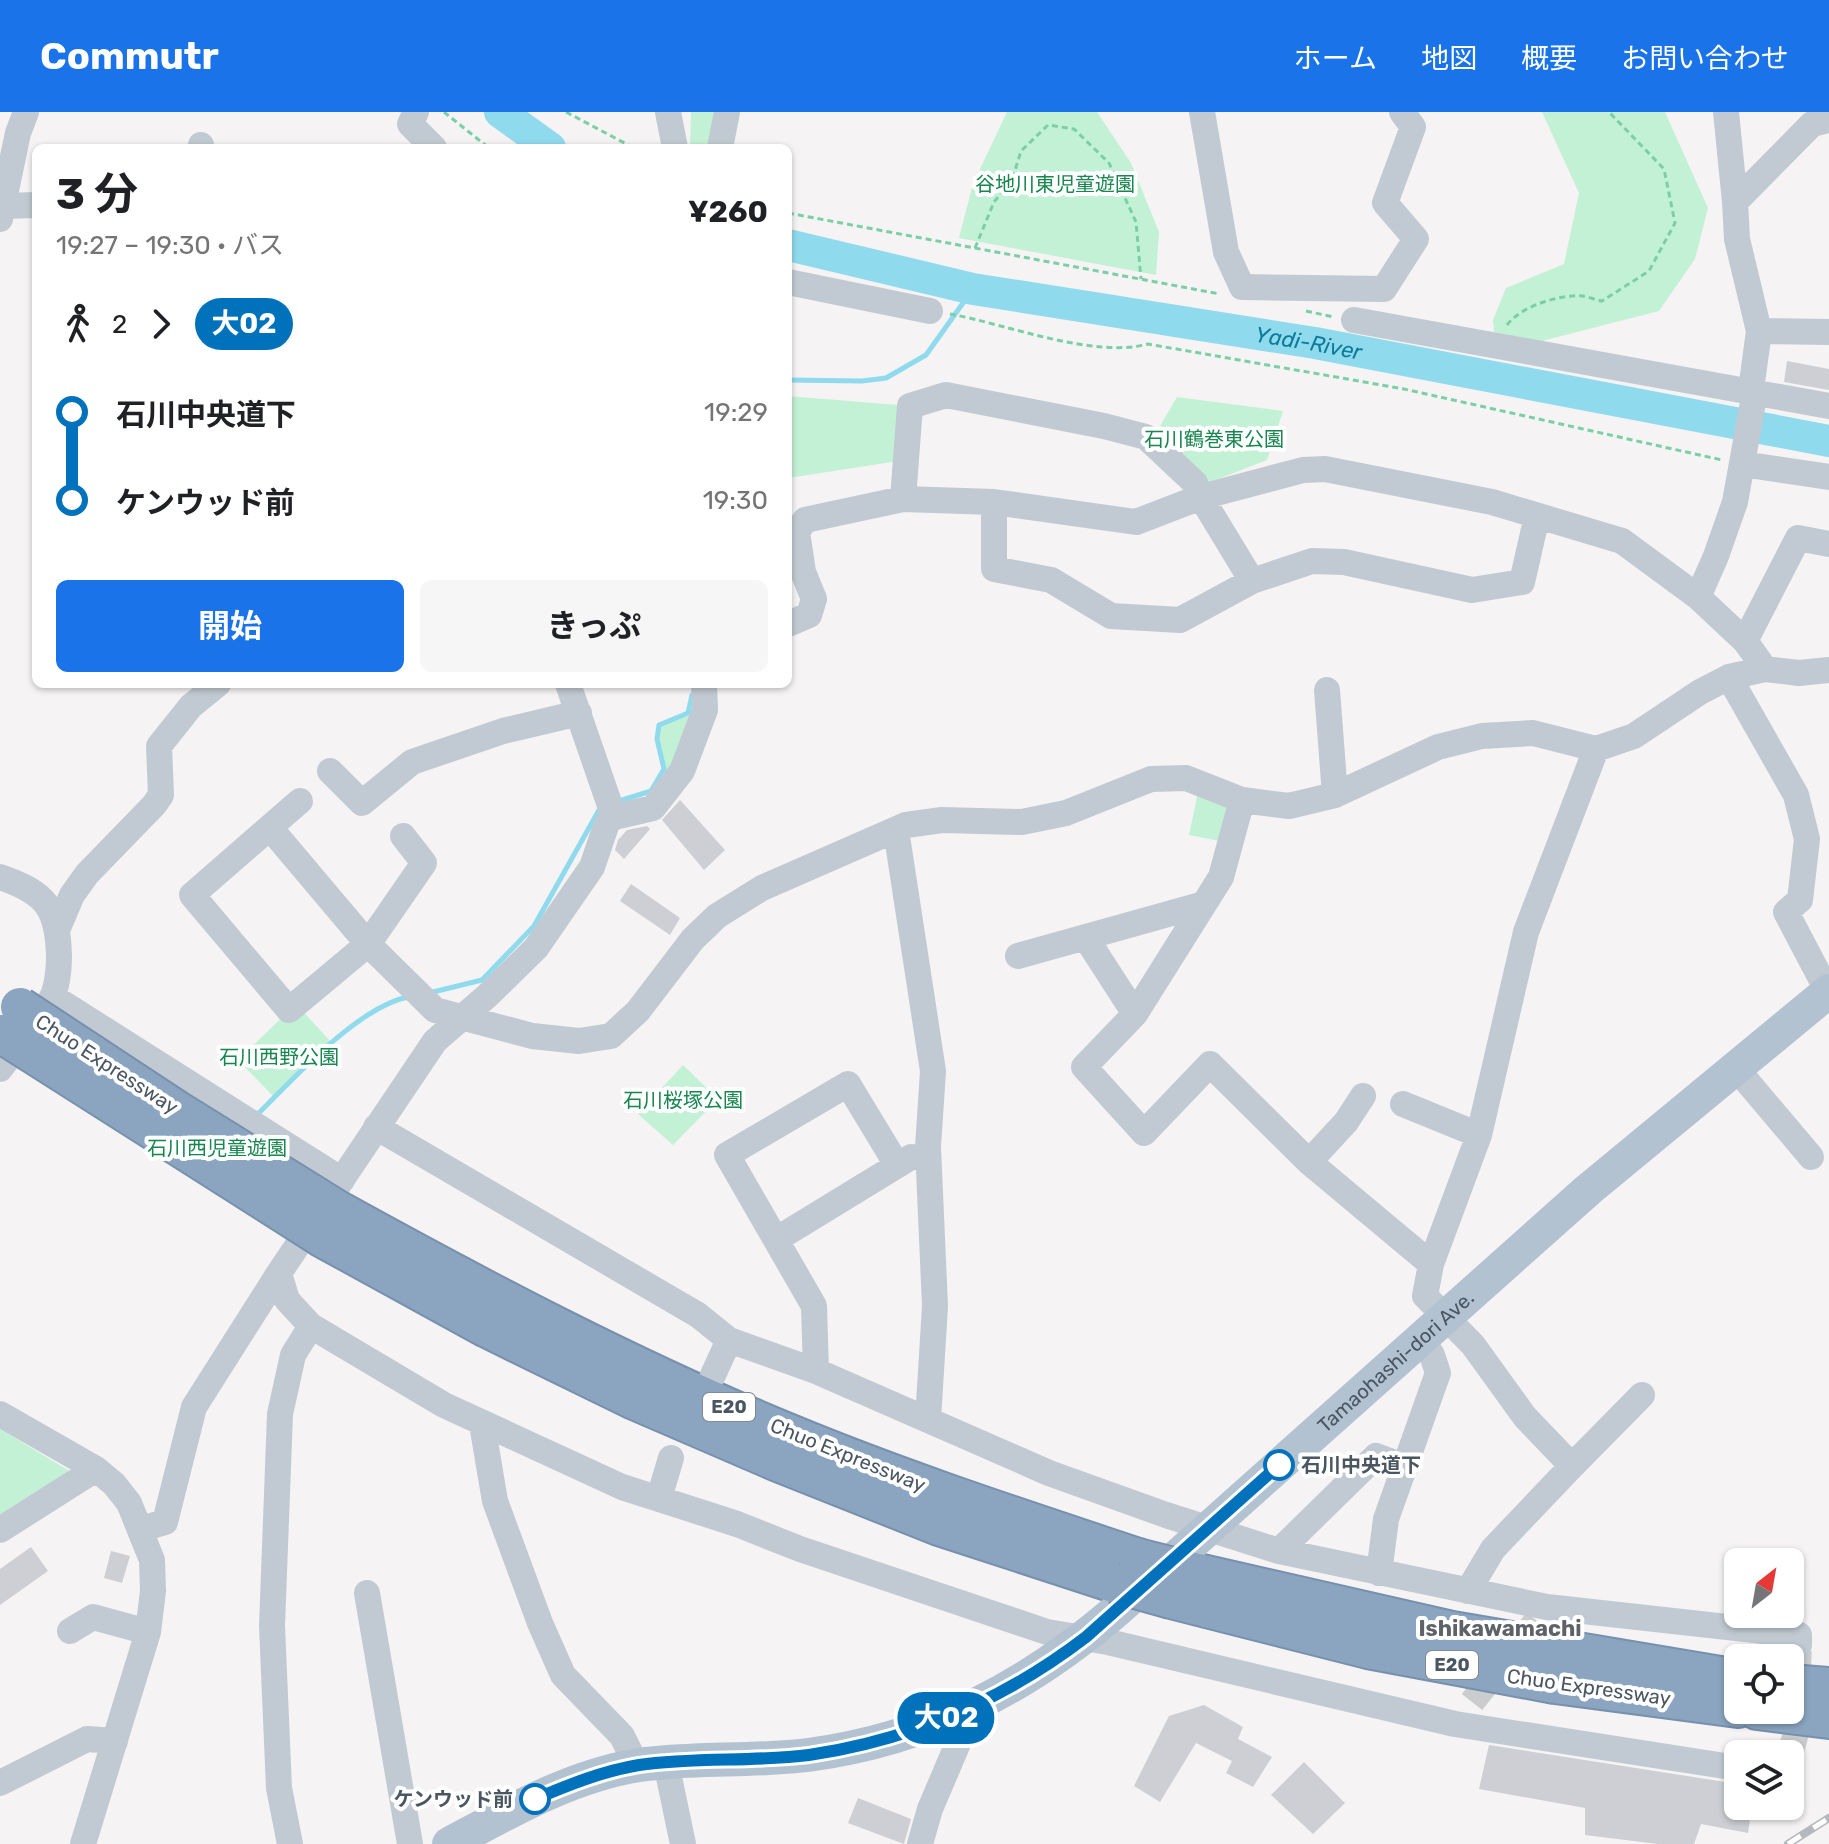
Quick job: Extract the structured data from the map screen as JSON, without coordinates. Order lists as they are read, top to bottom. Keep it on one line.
{"streets":{"highway":["Chuo Expressway","E20"],"main road":["Tamaohashi-dori Ave."]},"districts":["Ishikawamachi"],"water":["Yadi-River"],"parks":["谷地川東児童遊園","石川鶴巻東公園","石川西野公園","石川桜塚公園","石川西児童遊園"],"places":["石川中央道下","ケンウッド前"],"lines":["bus line 大02"],"north":"top right","page":{"header":"Commutr","nav":["ホーム","地図","概要","お問い合わせ"],"on_map":"大02","heading":["3 分","19:27 – 19:30 · バス","¥260"],"legs":["2","大02"],"list":[{"name":"石川中央道下","value":"19:29"},{"name":"ケンウッド前","value":"19:30"}],"buttons":["開始","きっぷ"]}}
